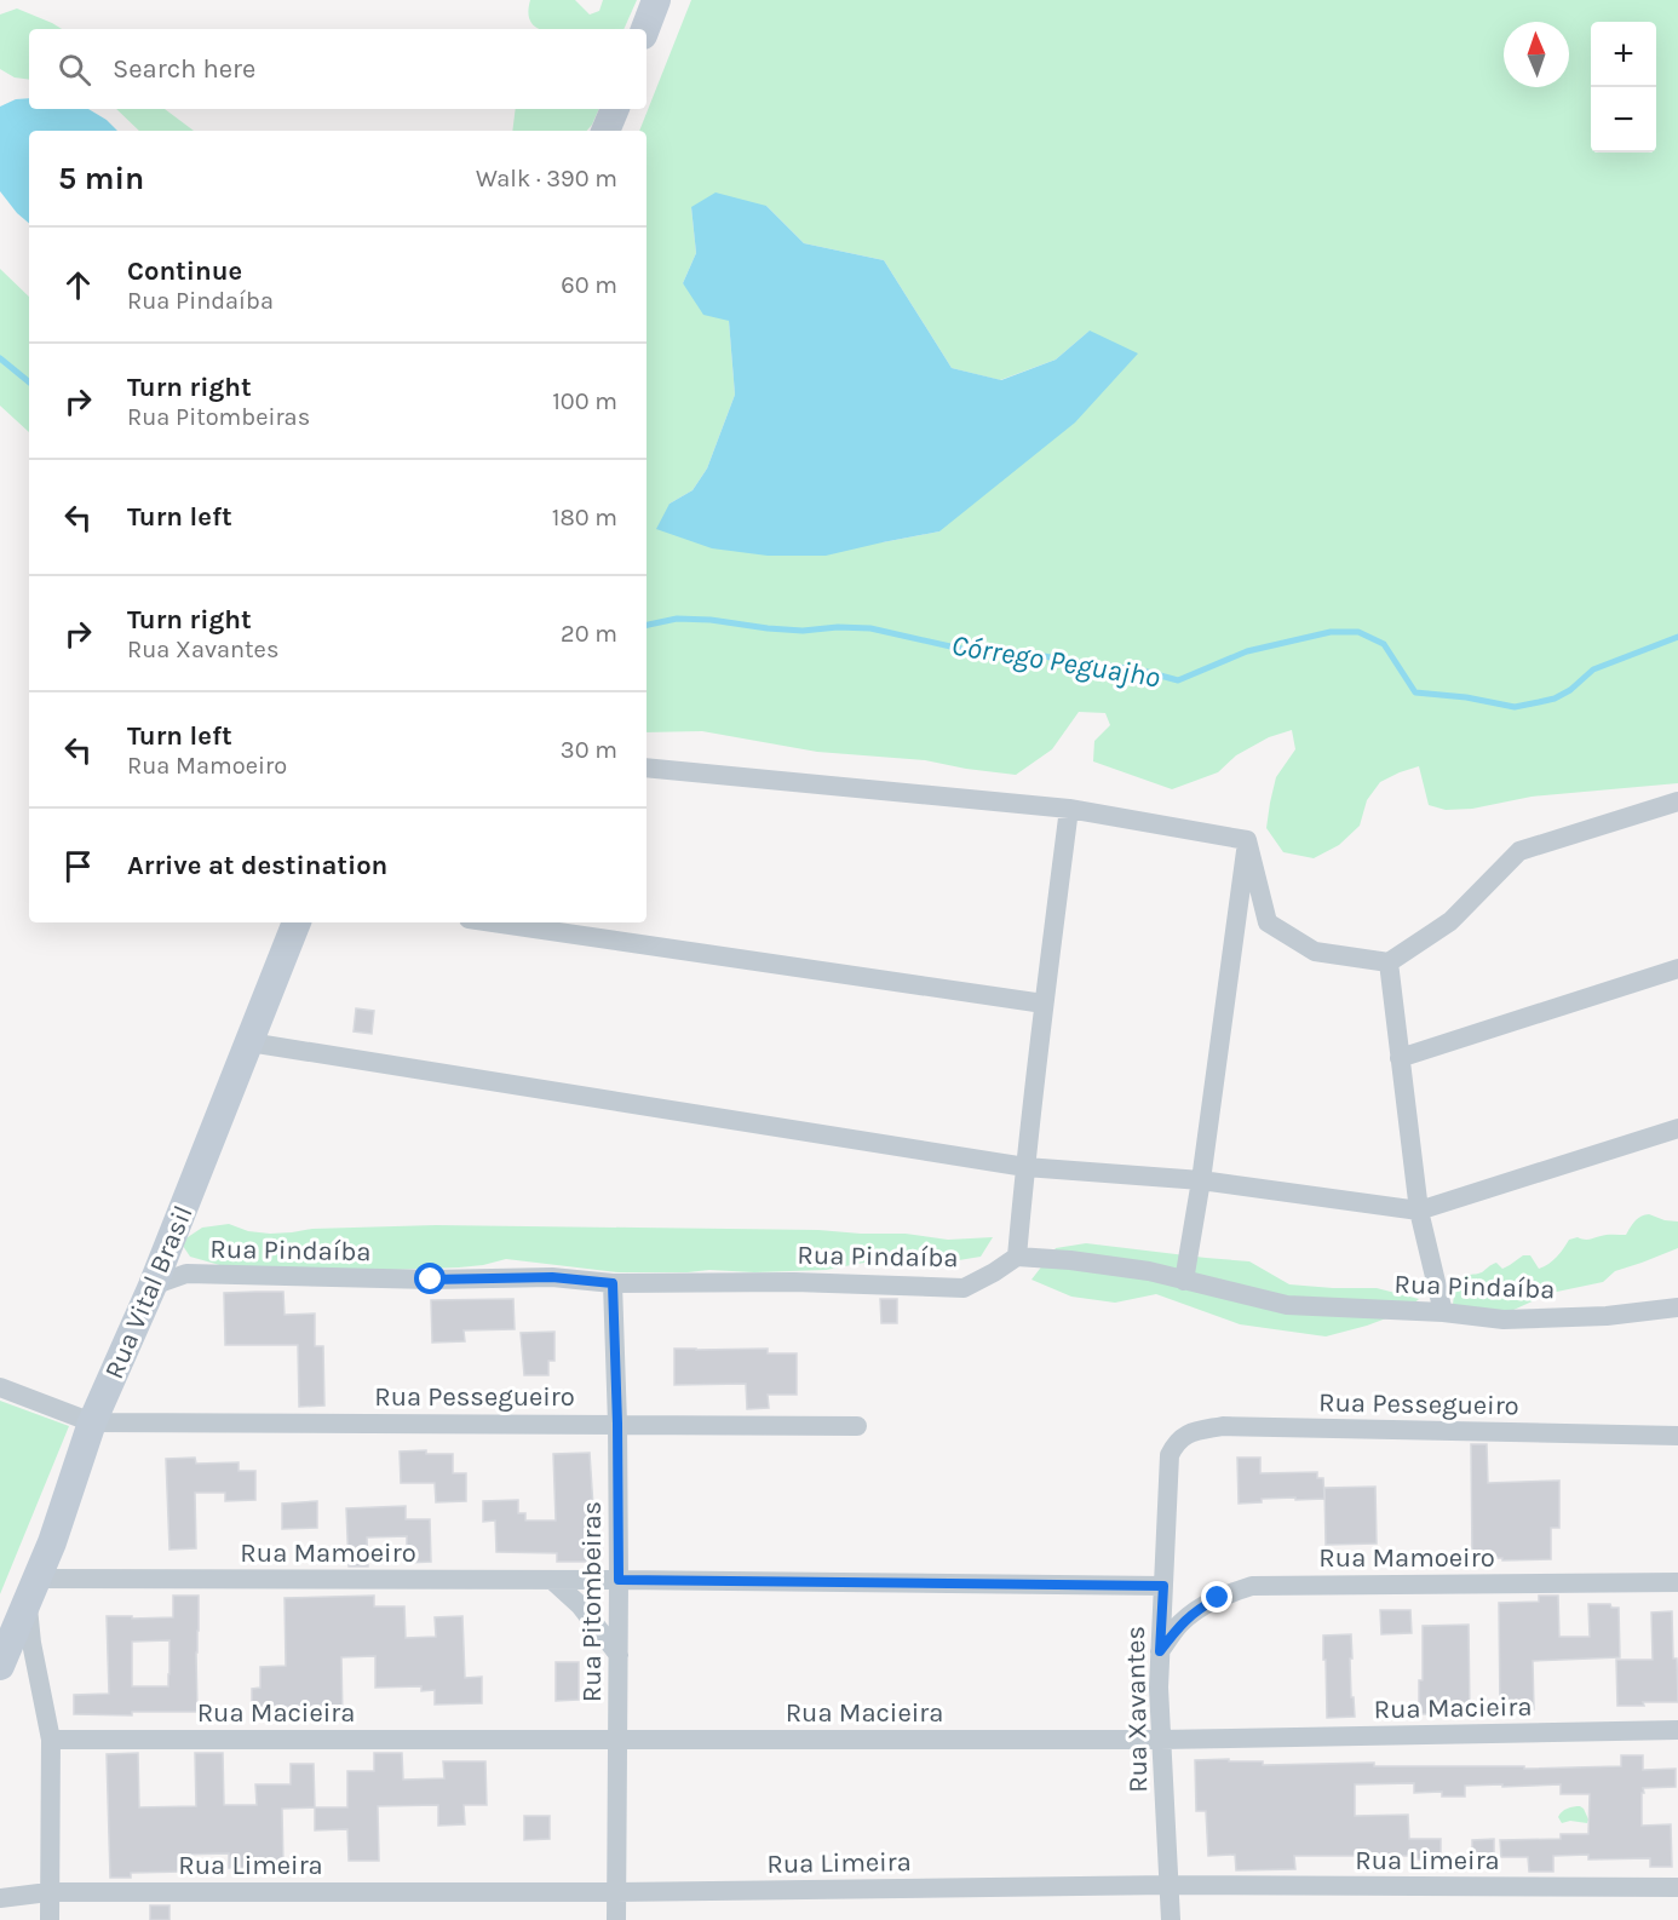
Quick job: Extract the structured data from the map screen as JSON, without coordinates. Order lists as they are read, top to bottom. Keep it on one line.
{"streets":{"main road":["Rua Vital Brasil"],"street":["Rua Pindaíba","Rua Pessegueiro","Rua Mamoeiro","Rua Pitombeiras","Rua Macieira","Rua Xavantes","Rua Limeira"]},"crossings":[["Rua Pindaíba","Rua Vital Brasil"],["Rua Pindaíba","Rua Pitombeiras"],["Rua Vital Brasil","Rua Pessegueiro"],["Rua Vital Brasil","Rua Mamoeiro"],["Rua Pessegueiro","Rua Pitombeiras"],["Rua Pessegueiro","Rua Xavantes"],["Rua Mamoeiro","Rua Pitombeiras"],["Rua Mamoeiro","Rua Xavantes"],["Rua Pitombeiras","Rua Macieira"],["Rua Pitombeiras","Rua Limeira"],["Rua Macieira","Rua Xavantes"],["Rua Xavantes","Rua Limeira"]],"water":["Córrego Peguajho"],"north":"top","page":{"map_buttons":["+","−"],"search":"Search here","heading":["5 min","Walk · 390 m"],"list":[["Continue","Rua Pindaíba","60 m"],["Turn right","Rua Pitombeiras","100 m"],["Turn left","180 m"],["Turn right","Rua Xavantes","20 m"],["Turn left","Rua Mamoeiro","30 m"],"Arrive at destination"]}}
